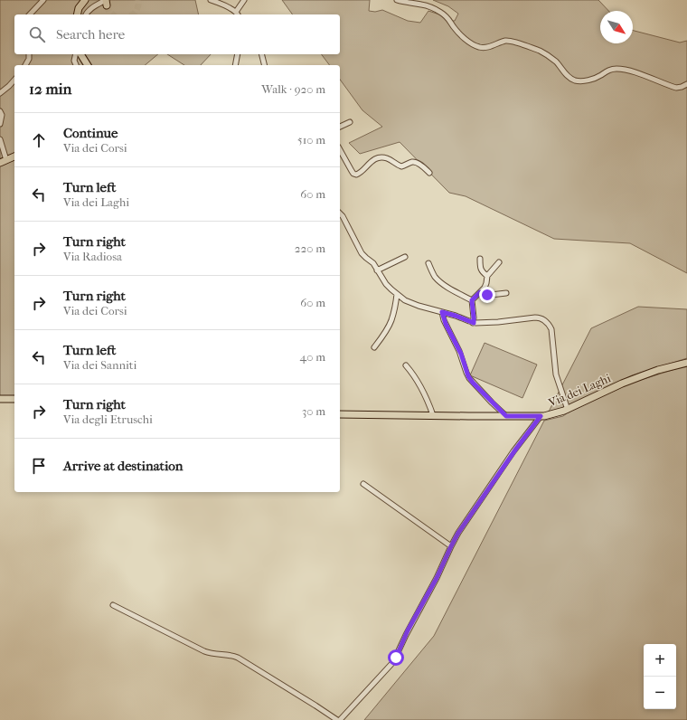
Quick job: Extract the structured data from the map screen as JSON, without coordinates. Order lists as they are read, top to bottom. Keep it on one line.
{"streets":{"main road":["Via dei Laghi"]},"north":"bottom right","page":{"search":"Search here","heading":["12 min","Walk · 920 m"],"list":[["Continue","Via dei Corsi","510 m"],["Turn left","Via dei Laghi","60 m"],["Turn right","Via Radiosa","220 m"],["Turn right","Via dei Corsi","60 m"],["Turn left","Via dei Sanniti","40 m"],["Turn right","Via degli Etruschi","30 m"],"Arrive at destination"],"map_buttons":["+","−"]}}
